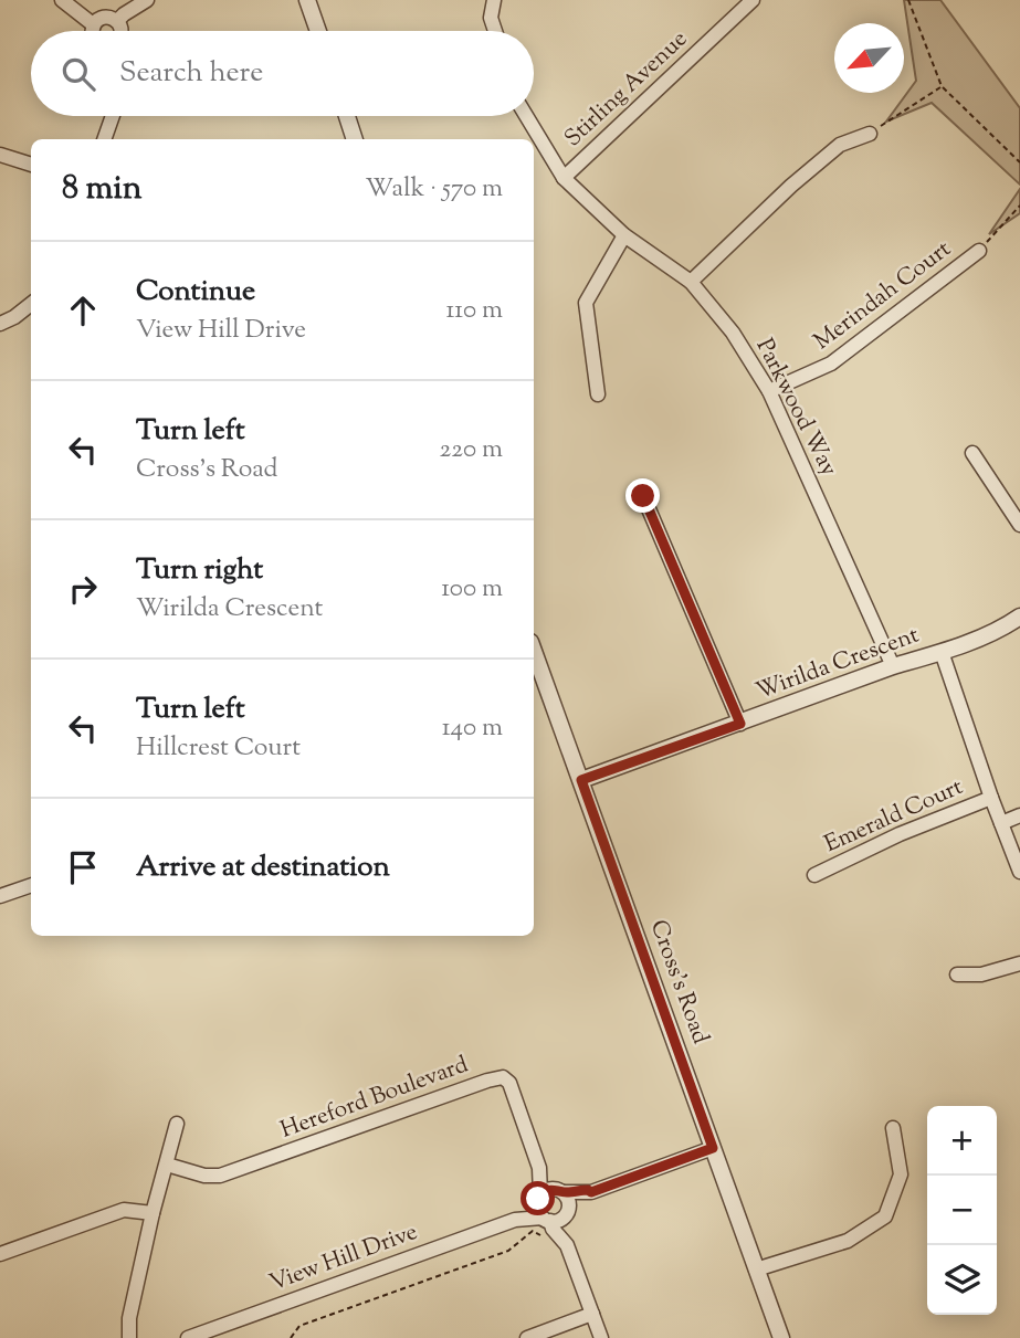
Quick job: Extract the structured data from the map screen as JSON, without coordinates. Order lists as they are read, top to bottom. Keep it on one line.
{"streets":{"street":["Stirling Avenue","Merindah Court","Parkwood Way","Wirilda Crescent","Emerald Court","Cross's Road","Hereford Boulevard","View Hill Drive"]},"crossings":[["Stirling Avenue","Parkwood Way"],["Merindah Court","Parkwood Way"],["Parkwood Way","Wirilda Crescent"],["Wirilda Crescent","Cross's Road"],["Hereford Boulevard","View Hill Drive"]],"north":"bottom left","page":{"search":"Search here","heading":["8 min","Walk · 570 m"],"list":[["Continue","View Hill Drive","110 m"],["Turn left","Cross's Road","220 m"],["Turn right","Wirilda Crescent","100 m"],["Turn left","Hillcrest Court","140 m"],"Arrive at destination"],"map_buttons":["+","−"]}}
